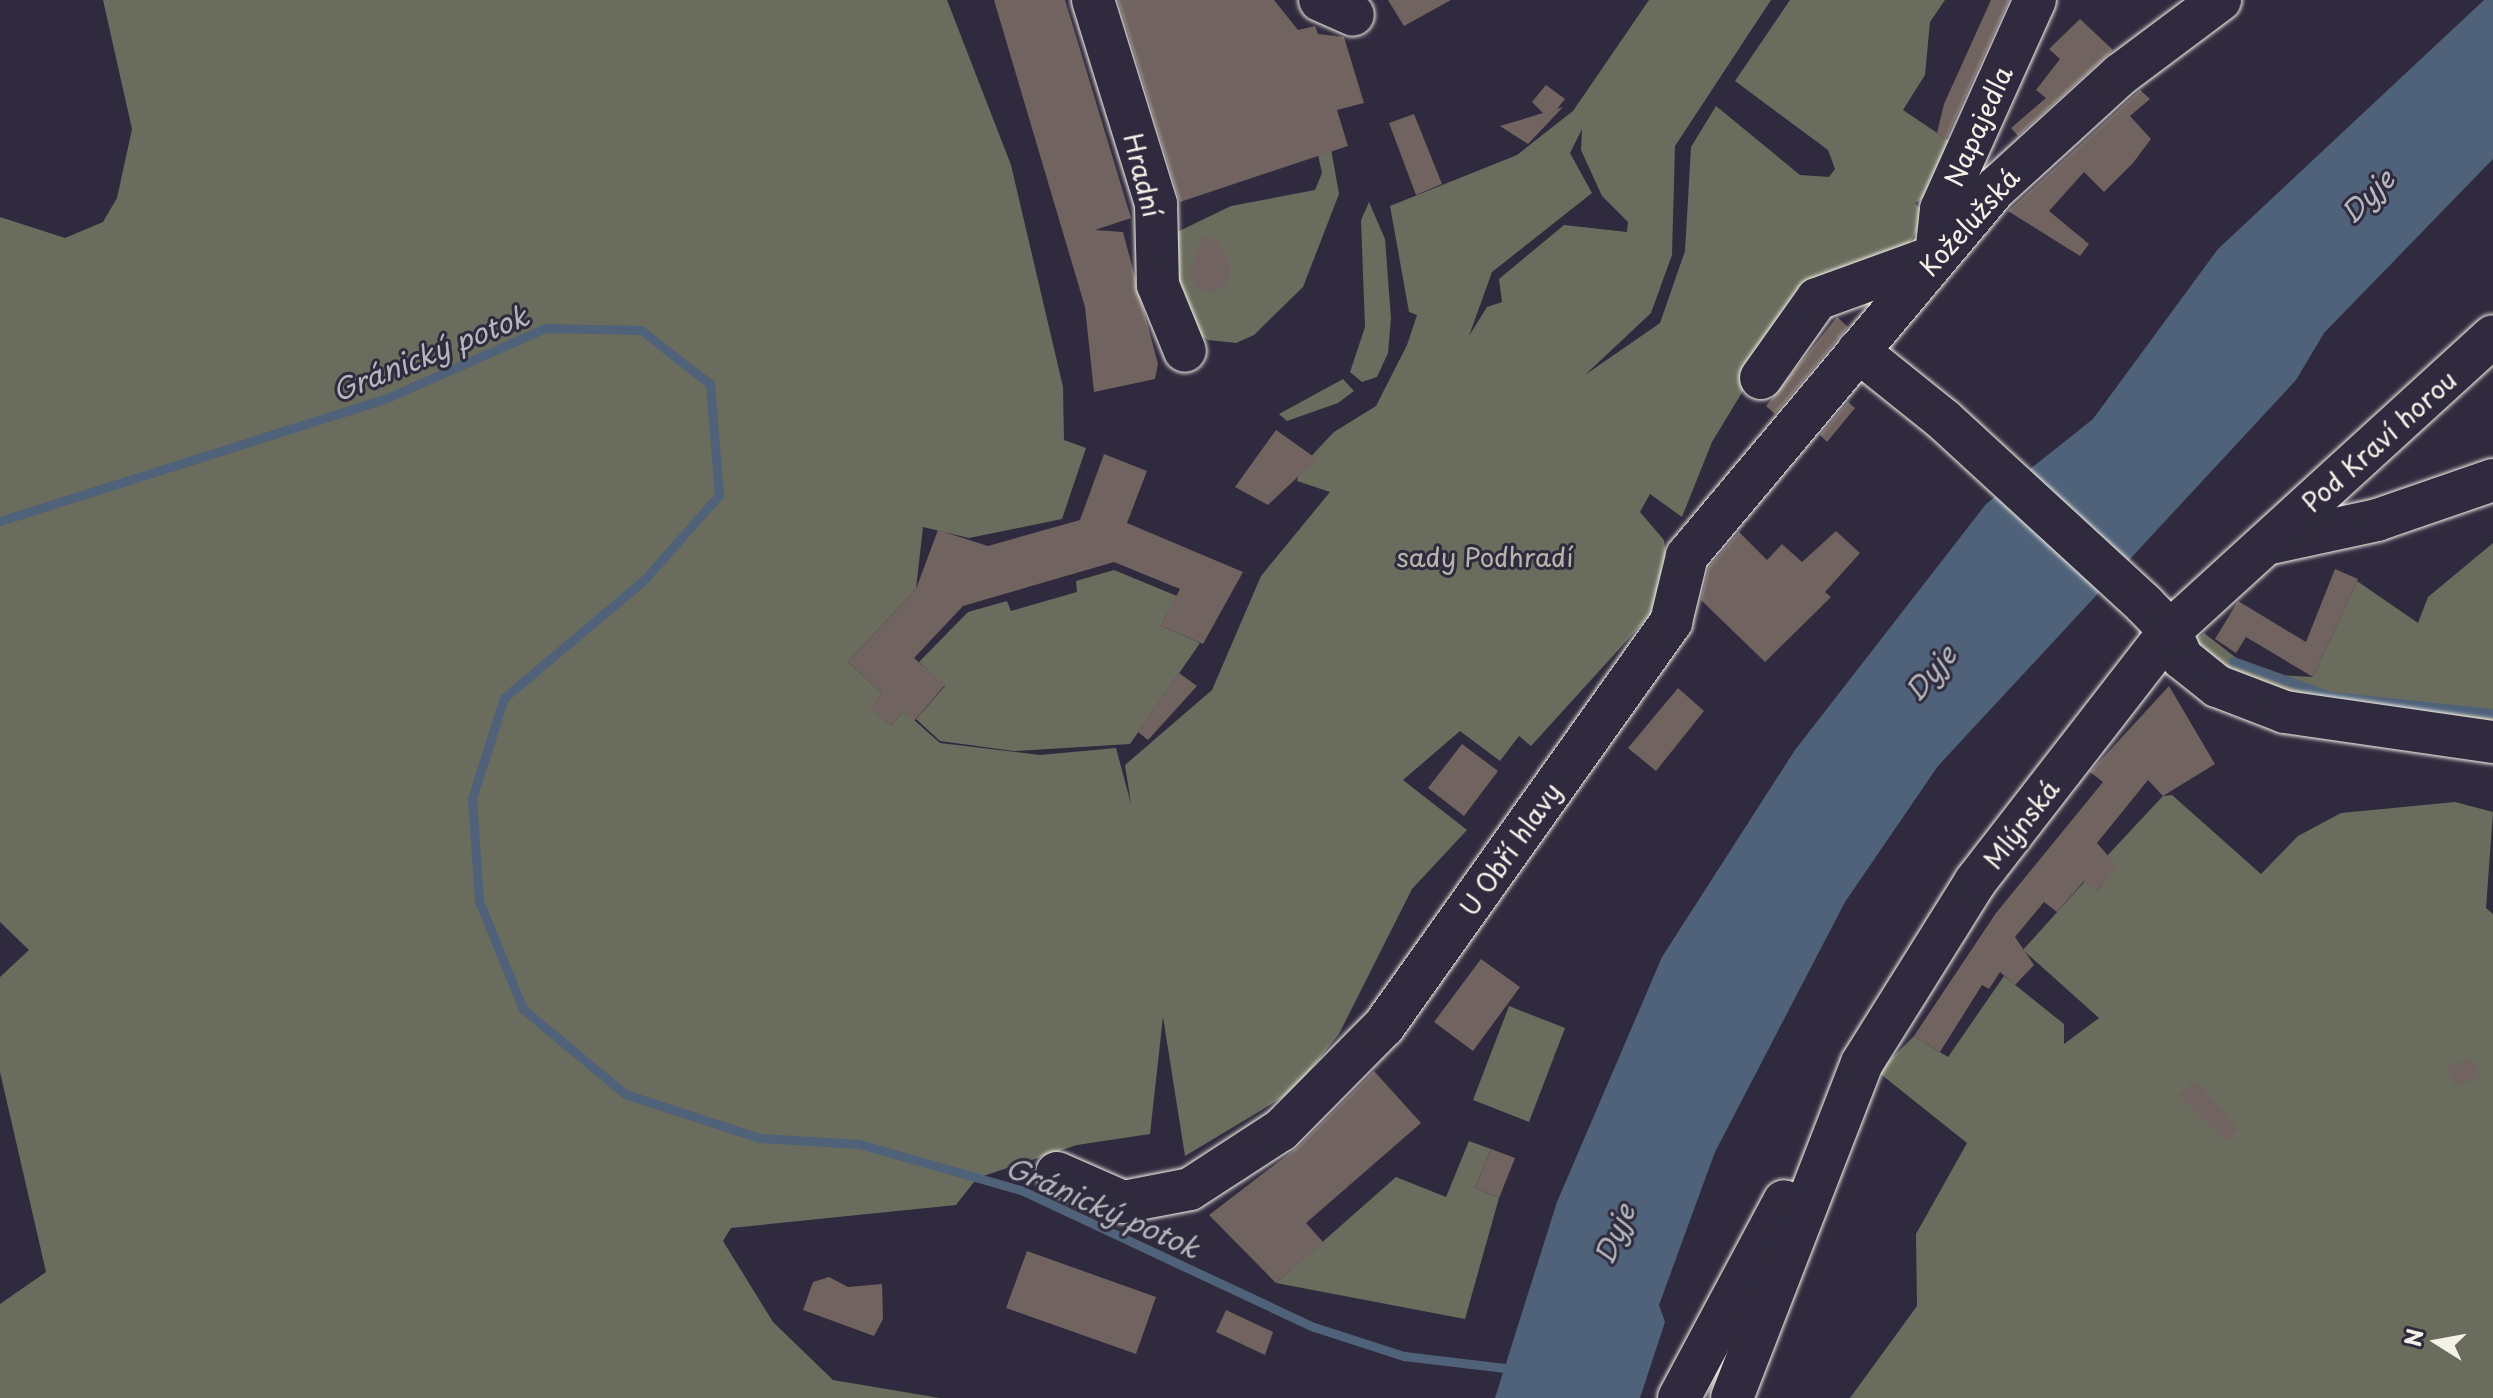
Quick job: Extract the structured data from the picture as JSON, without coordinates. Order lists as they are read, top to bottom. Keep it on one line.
{"streets":{"street":["Napajedla","Hradní","Koželužská","Pod Kraví horou","Mlýnská","U Obří hlavy"]},"crossings":[["Napajedla","Koželužská"],["Koželužská","U Obří hlavy"],["Pod Kraví horou","Mlýnská"]],"water":["Dyje","Gránický potok"],"parks":["sady Podhradí"],"north":"left"}
